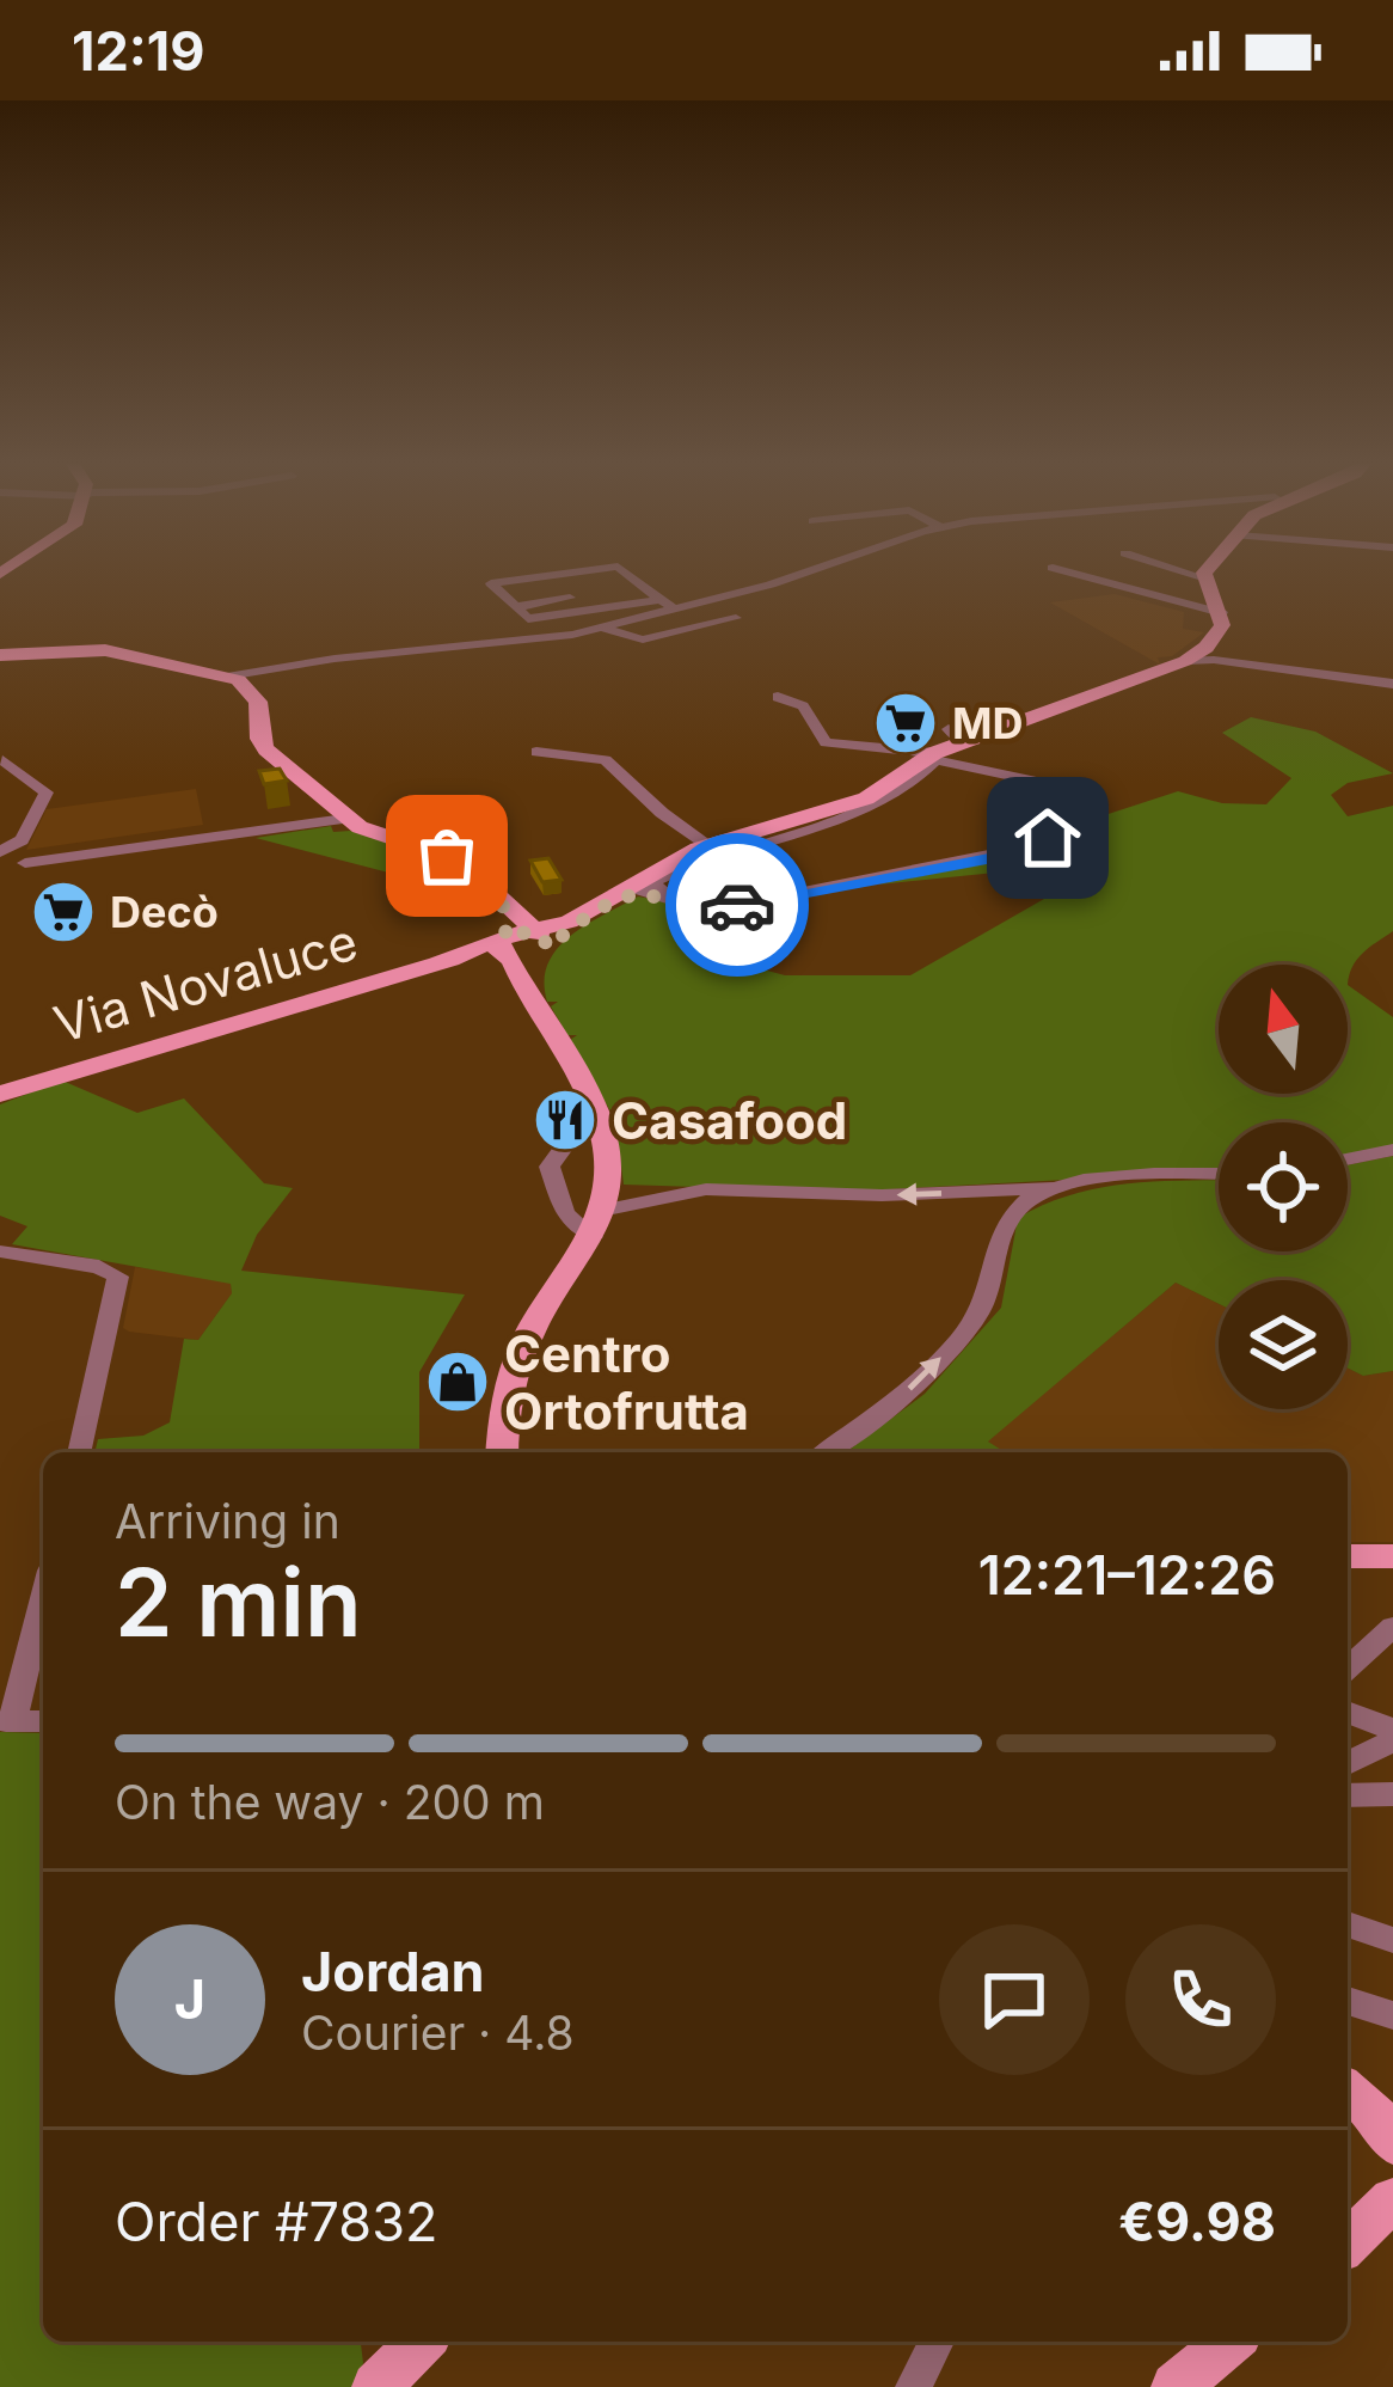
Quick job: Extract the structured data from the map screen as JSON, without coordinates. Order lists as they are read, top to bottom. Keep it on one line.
{"streets":{"main road":["Via Novaluce"]},"places":{"supermarket":["MD","Decò"],"restaurant":["Casafood"],"shop":["Centro Ortofrutta"]},"north":"top","page":{"status":"12:19","heading":["2 min","Arriving in","12:21–12:26"],"panel":["Jordan","Courier · 4.8","Order #7832","€9.98"],"bar":"On the way · 200 m","round":"J"}}
